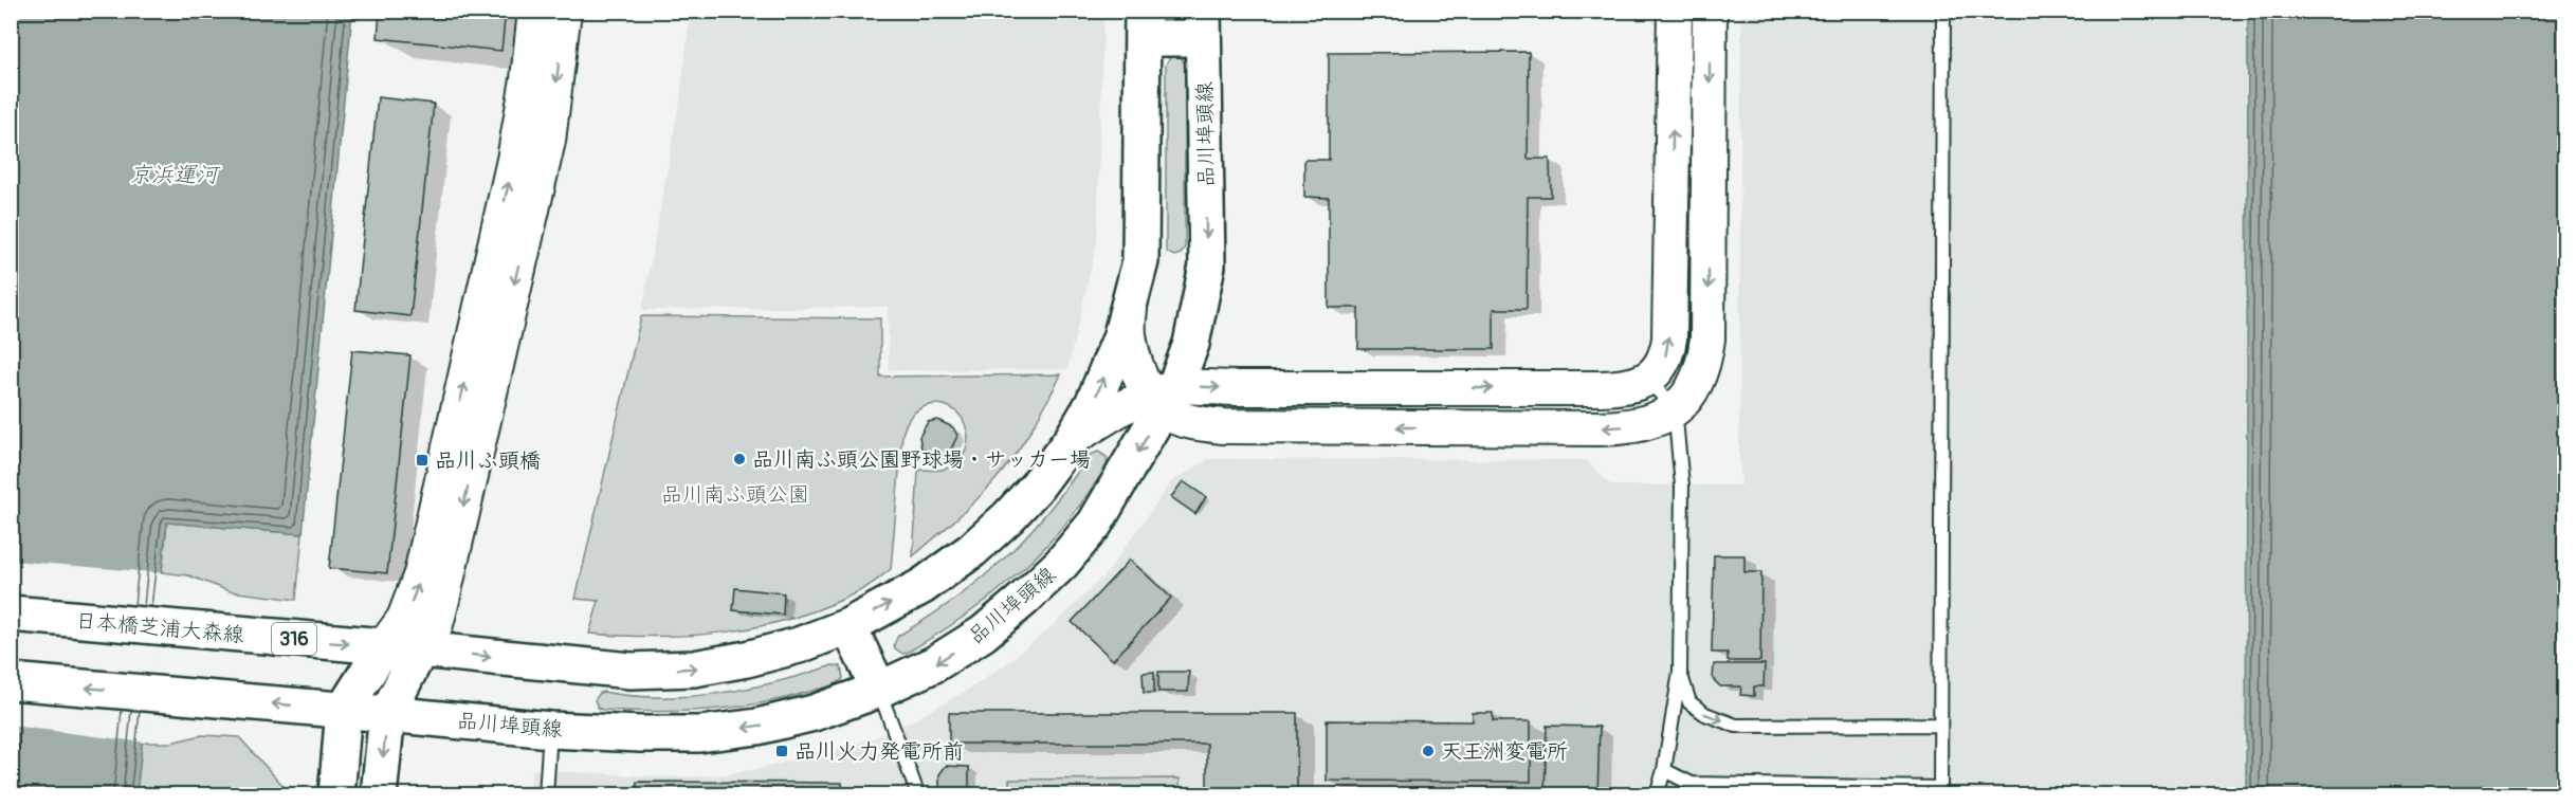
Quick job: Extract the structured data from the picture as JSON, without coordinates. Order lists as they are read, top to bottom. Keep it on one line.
{"streets":{"main road":["品川埠頭線","日本橋芝浦大森線","316"]},"water":["京浜運河"],"parks":["品川南ふ頭公園"],"places":{"other":["品川南ふ頭公園野球場・サッカー場","天王洲変電所"],"transit":["品川ふ頭橋","品川火力発電所前"]}}
